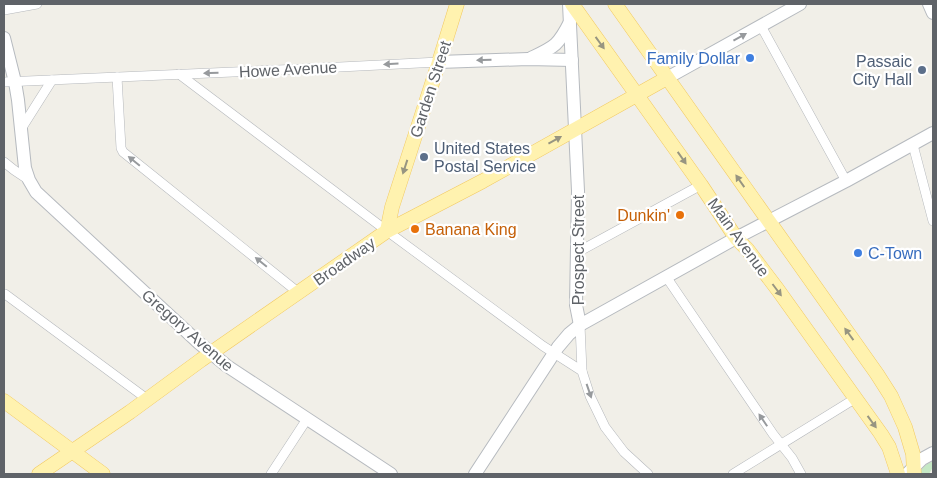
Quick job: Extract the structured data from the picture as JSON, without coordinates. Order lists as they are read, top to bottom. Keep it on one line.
{"streets":{"main road":["Garden Street","Main Avenue","Broadway"],"street":["Howe Avenue","Prospect Street","Gregory Avenue"]},"crossings":[["Howe Avenue","Garden Street"],["Howe Avenue","Prospect Street"],["Garden Street","Broadway"],["Main Avenue","Prospect Street"],["Main Avenue","Broadway"],["Prospect Street","Broadway"],["Broadway","Gregory Avenue"]],"one_way":["Howe Avenue","Garden Street"],"places":["Family Dollar","Passaic City Hall","United States Postal Service","Dunkin'","Banana King","C-Town"]}
